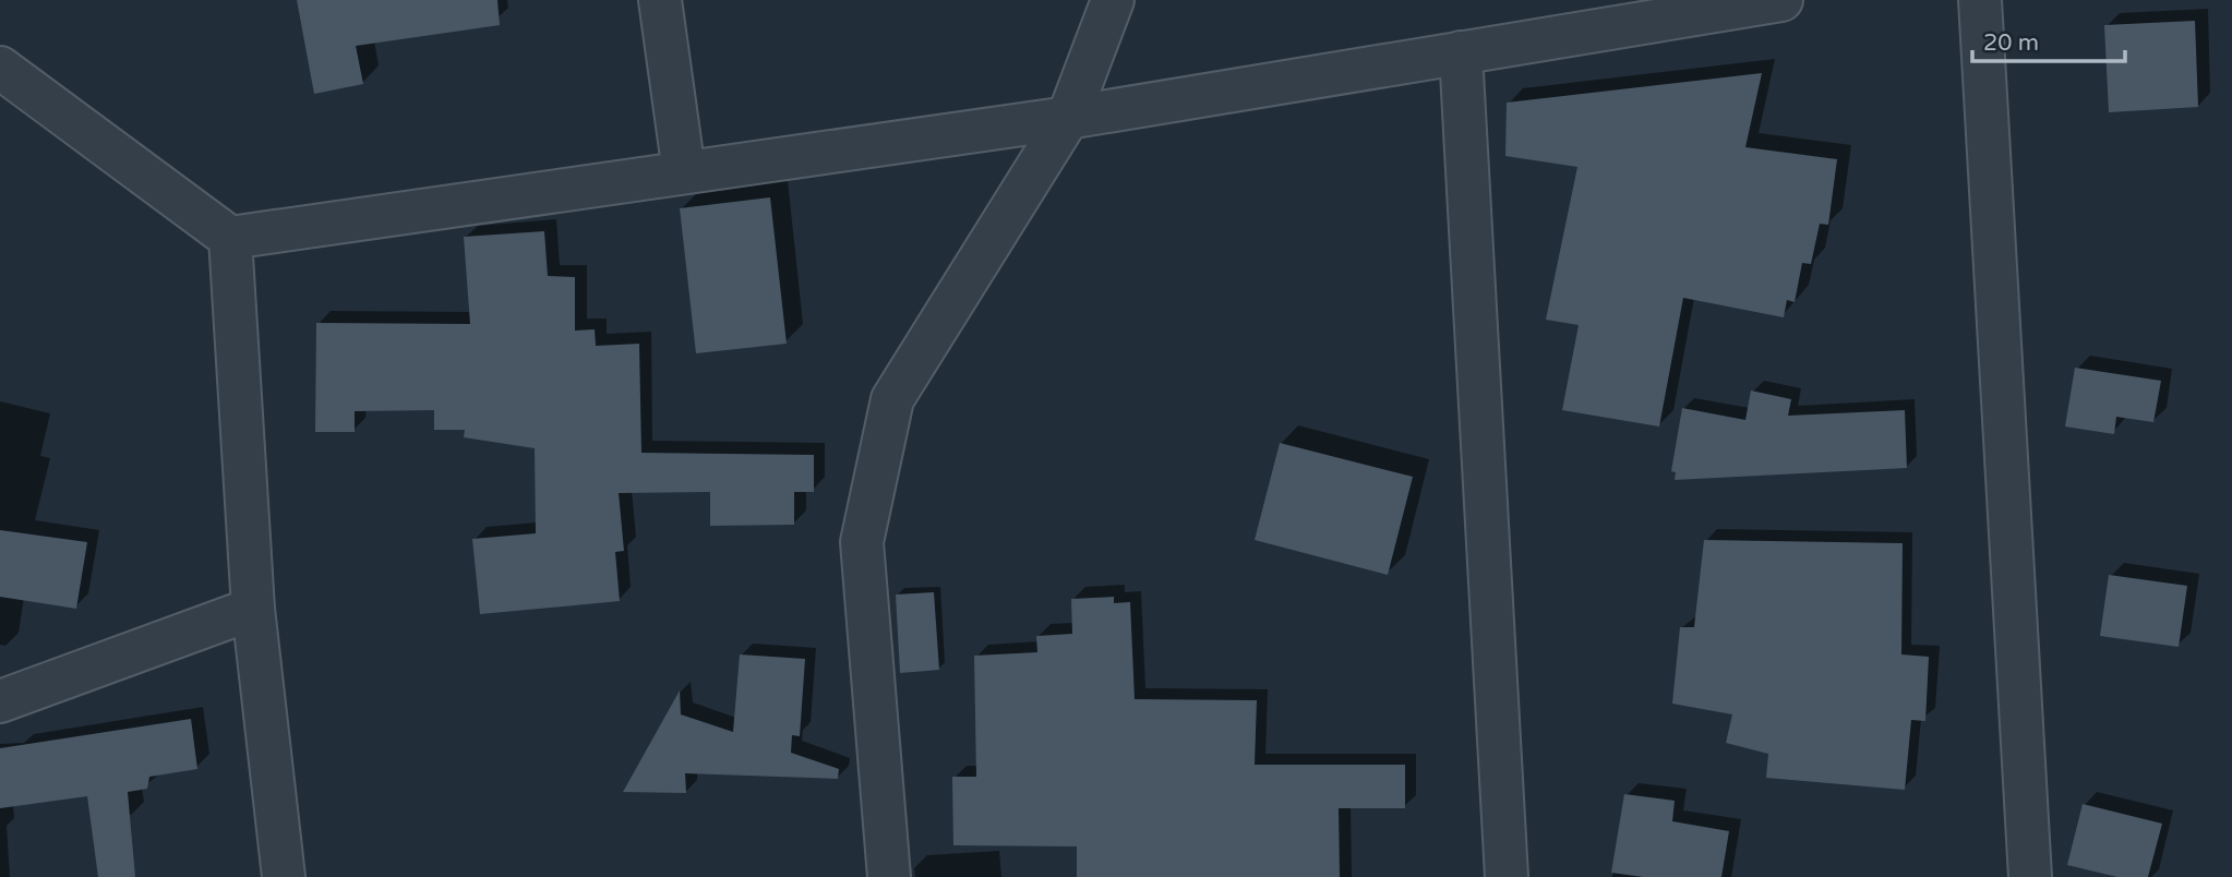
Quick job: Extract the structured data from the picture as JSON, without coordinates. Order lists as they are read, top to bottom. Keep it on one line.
{"scale_bar":"20 m"}
